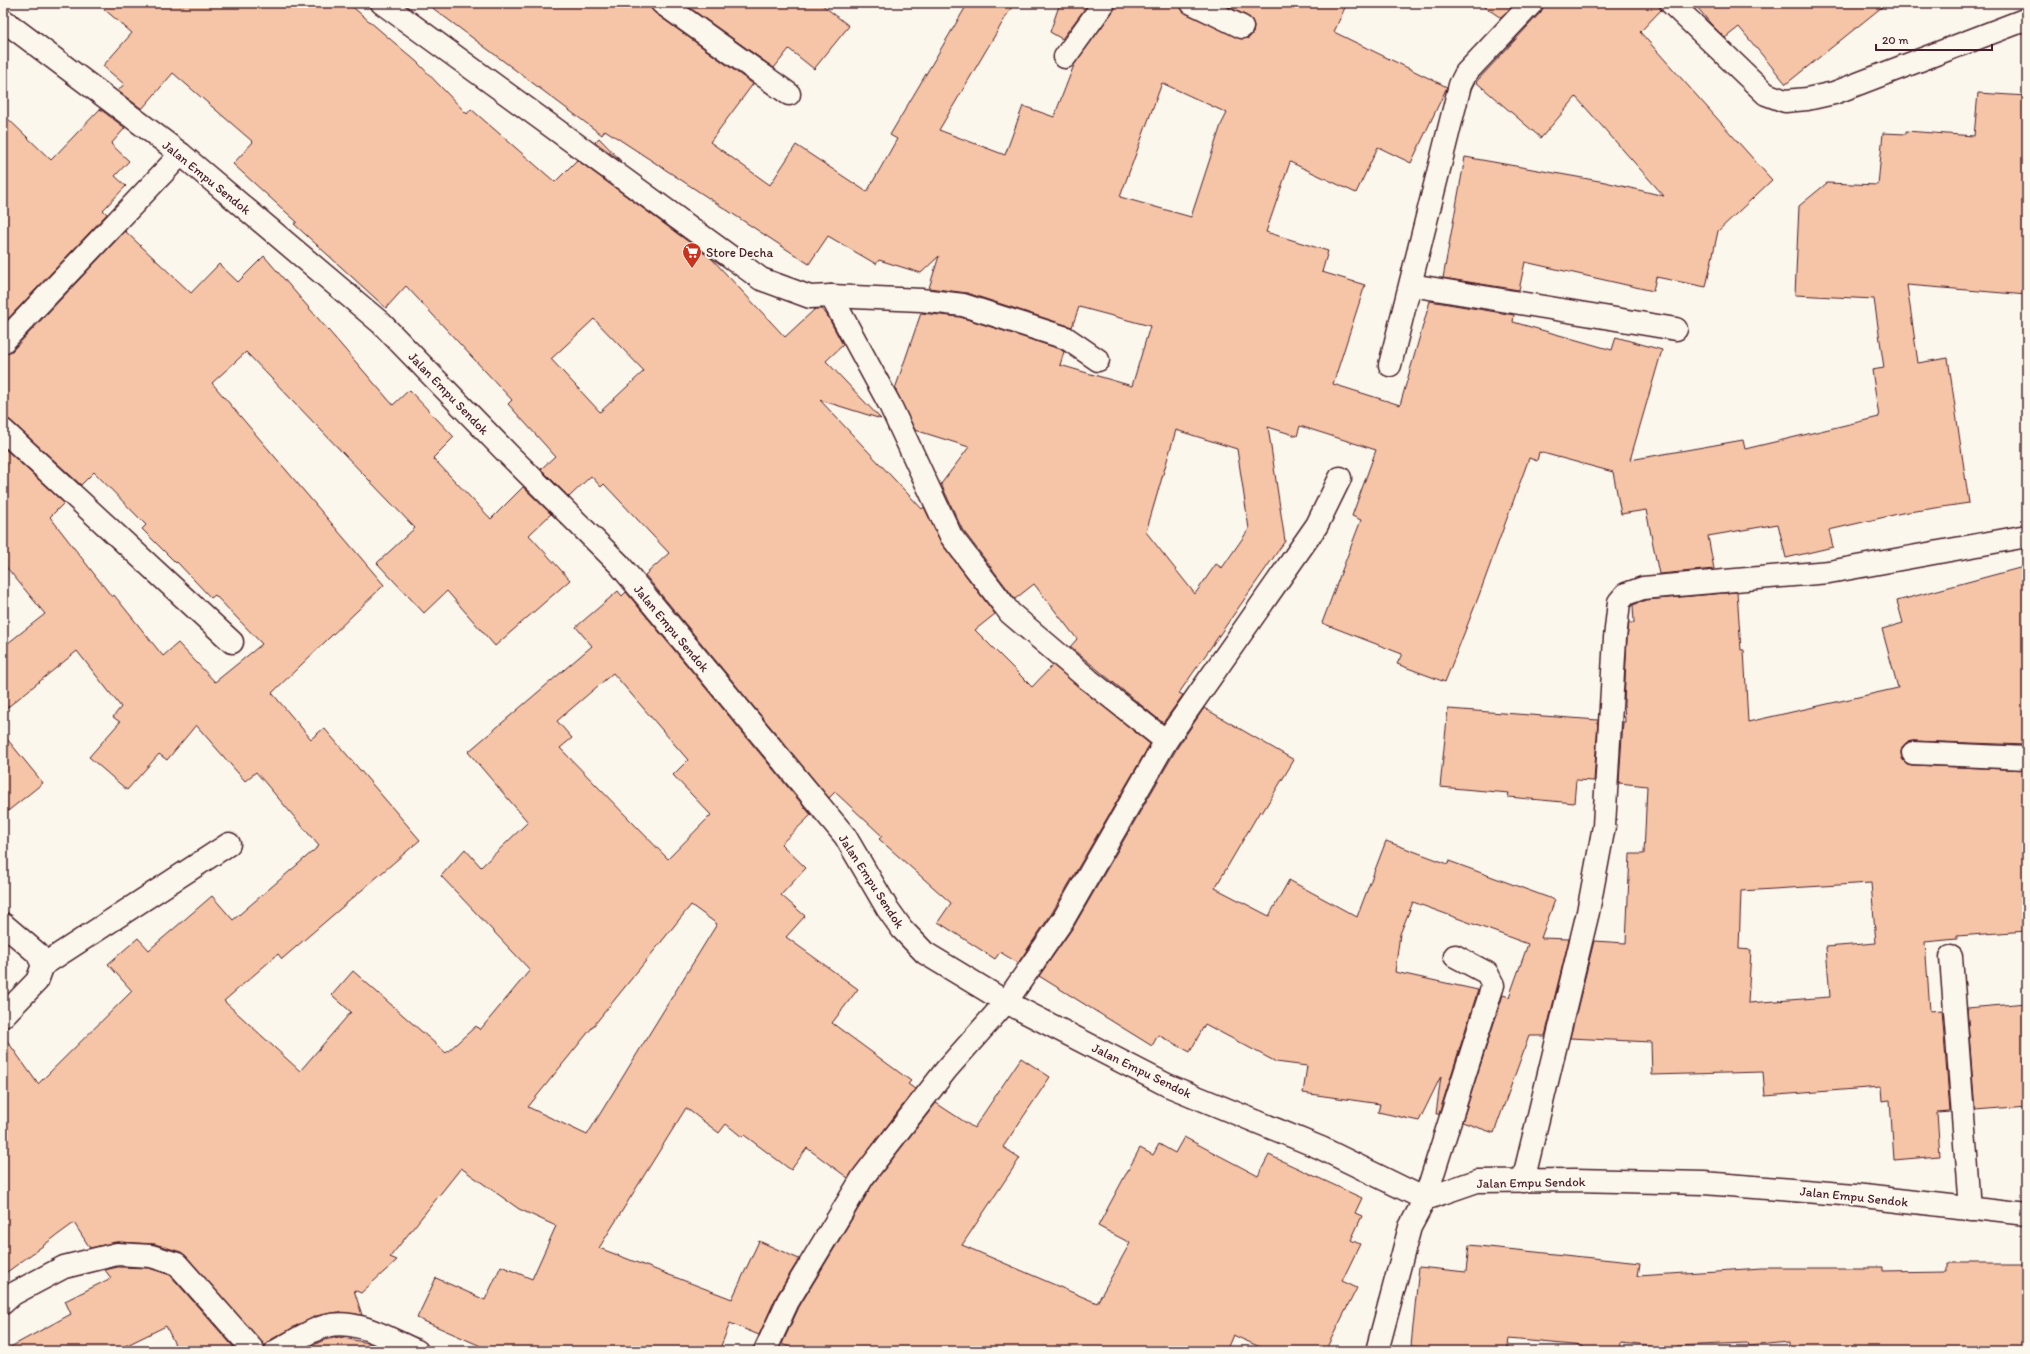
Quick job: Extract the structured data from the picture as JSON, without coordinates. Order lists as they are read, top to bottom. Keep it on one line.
{"streets":{"street":["Jalan Empu Sendok"]},"places":{"supermarket":["Store Decha"]},"scale_bar":"20 m"}
